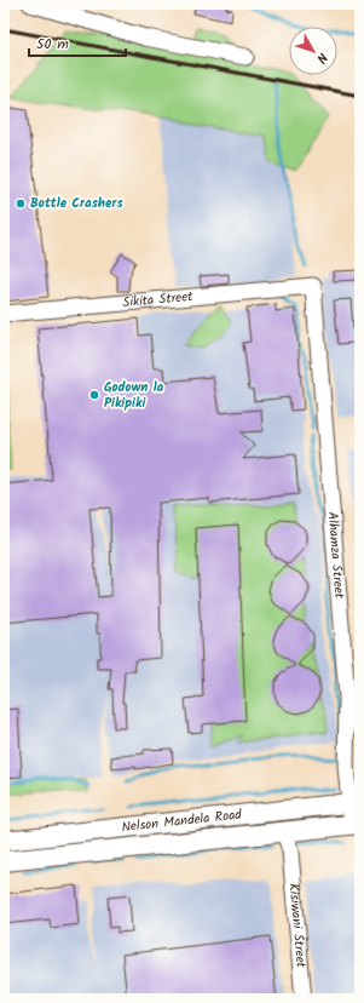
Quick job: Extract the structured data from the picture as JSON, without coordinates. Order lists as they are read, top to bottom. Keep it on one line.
{"streets":{"main road":["Nelson Mandela Road"],"street":["Sikita Street","Alhamza Street","Kisiwani Street"]},"crossings":[["Sikita Street","Alhamza Street"],["Alhamza Street","Nelson Mandela Road"],["Nelson Mandela Road","Kisiwani Street"]],"places":["Bottle Crashers","Godown la Pikipiki"],"scale_bar":"50 m","north":"bottom right"}
